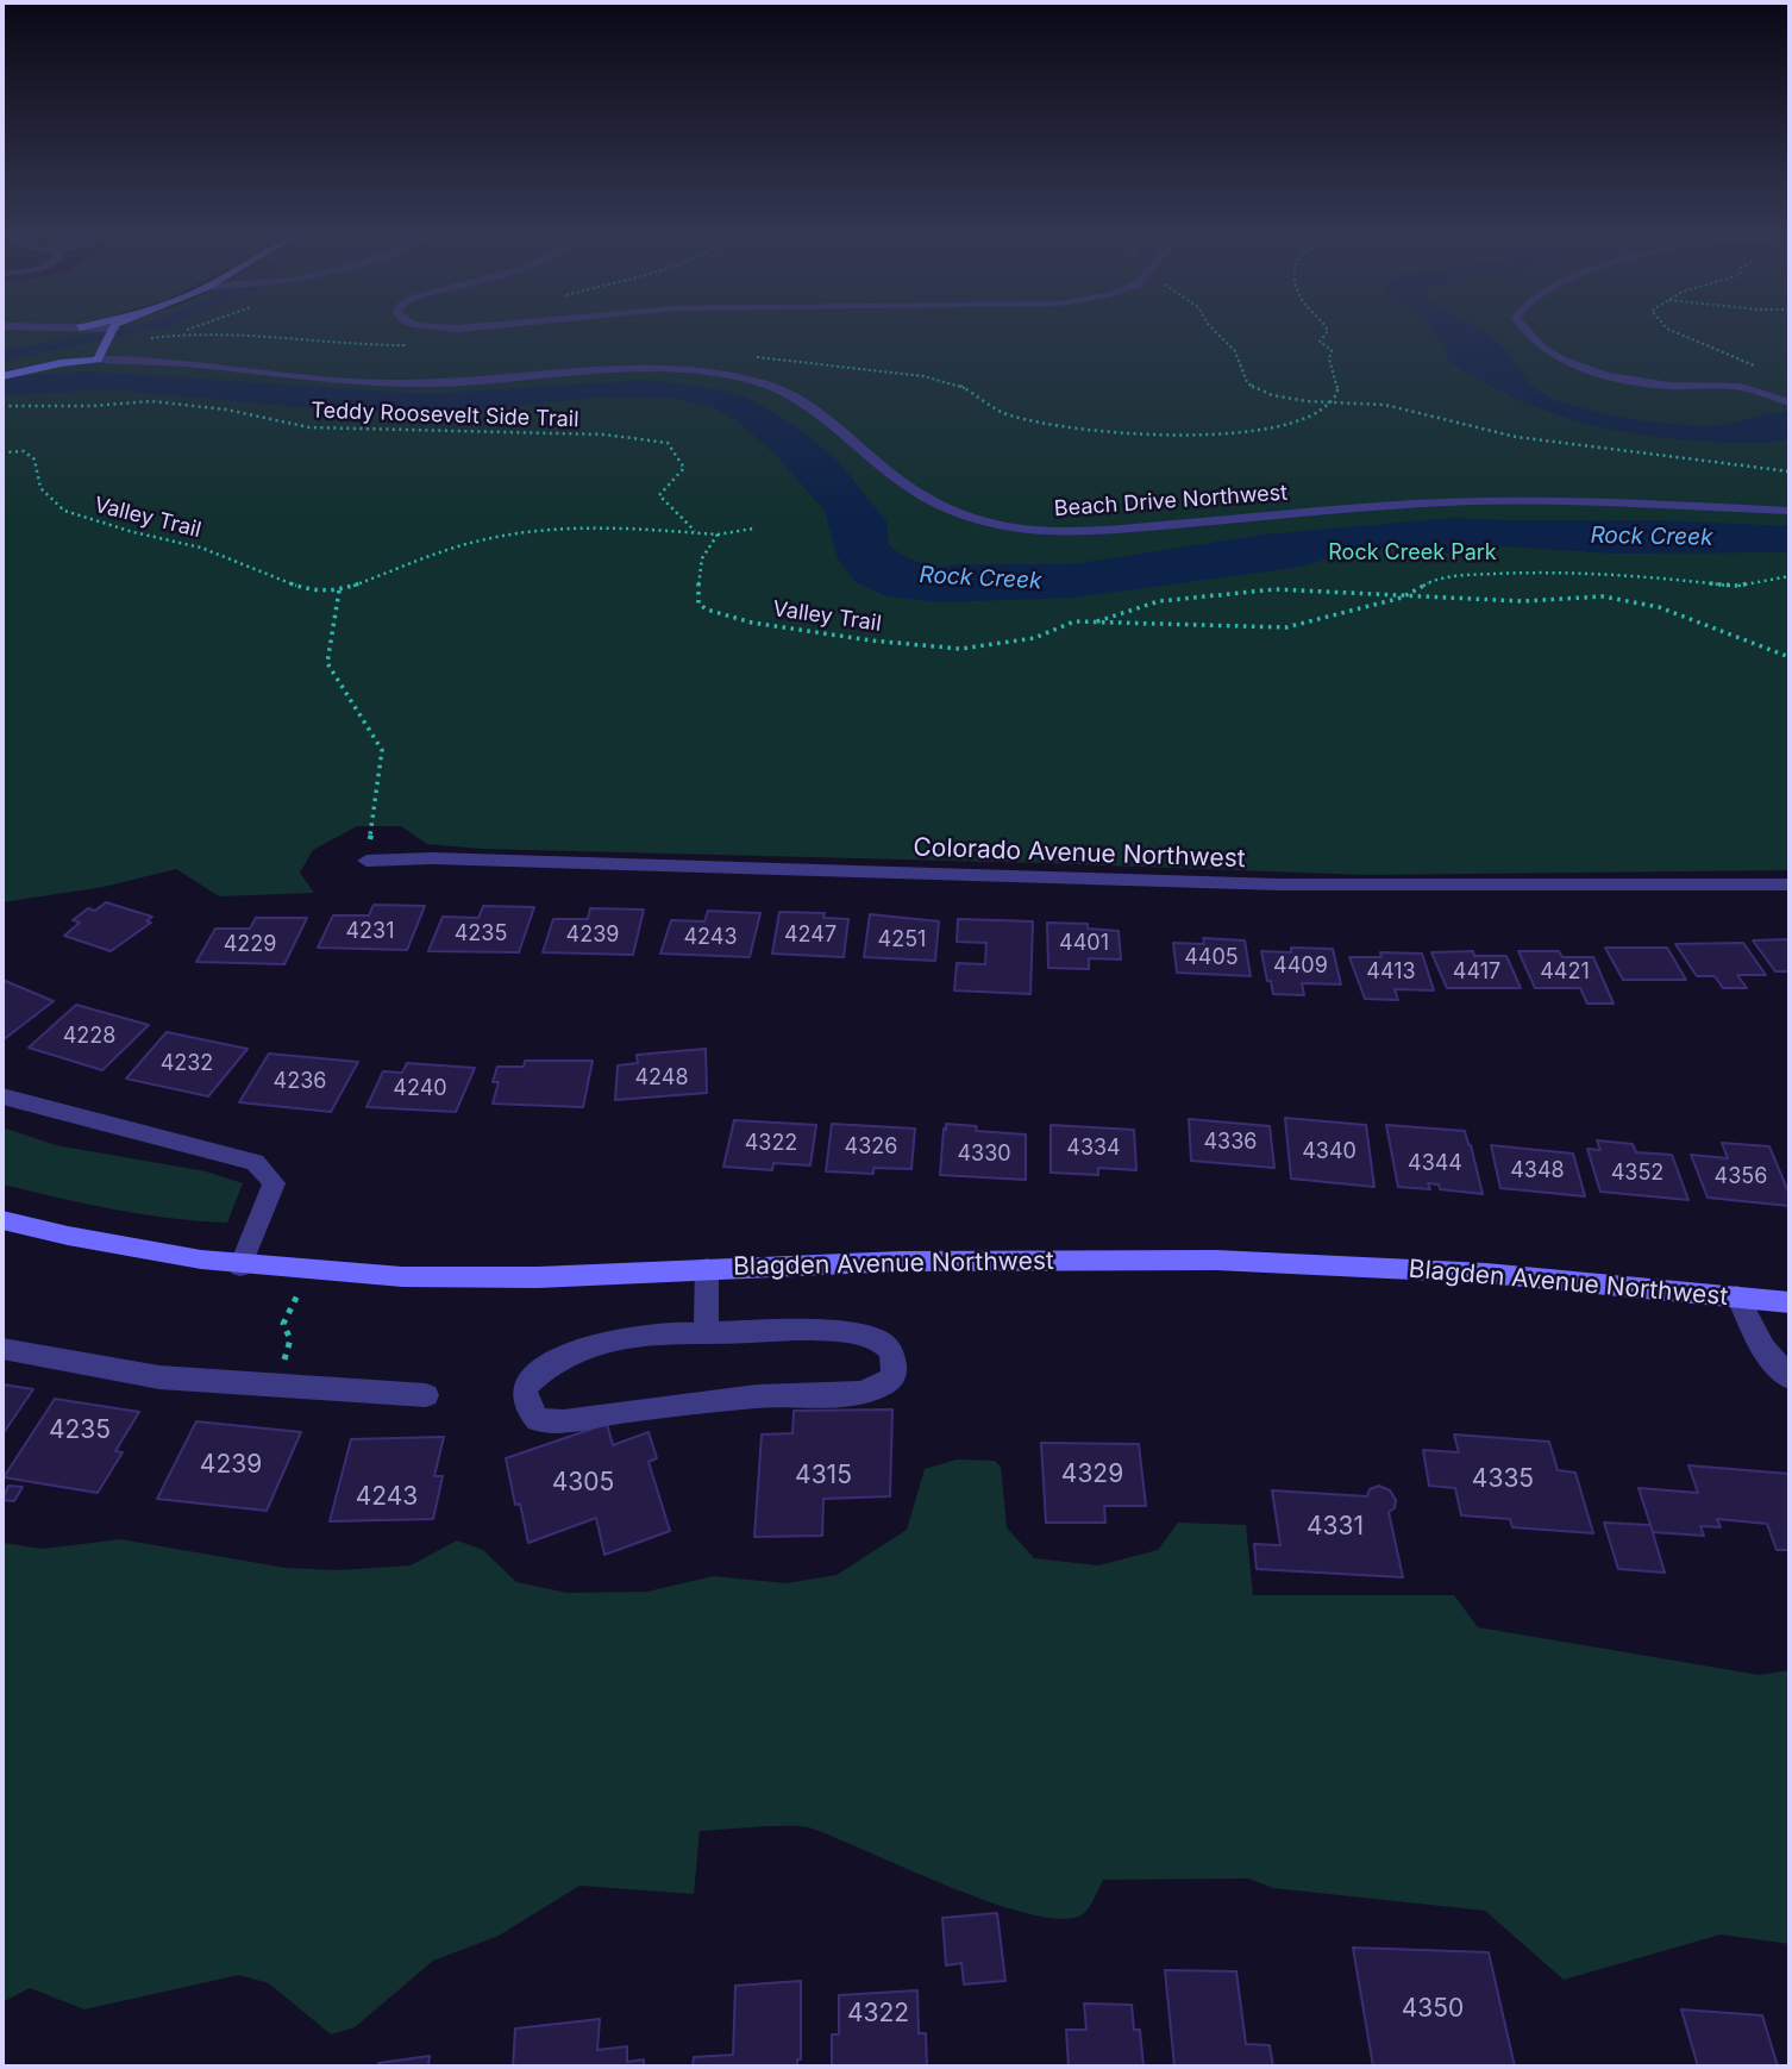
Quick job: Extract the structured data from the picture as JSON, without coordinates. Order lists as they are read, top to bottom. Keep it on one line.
{"streets":{"main road":["Beach Drive Northwest","Blagden Avenue Northwest"],"street":["Colorado Avenue Northwest"],"path":["Teddy Roosevelt Side Trail","Valley Trail"]},"crossings":[["Teddy Roosevelt Side Trail","Valley Trail"]],"water":["Rock Creek"],"parks":["Rock Creek Park"],"house_numbers":["4231","4235","4239","4247","4243","4251","4401","4229","4405","4409","4413","4417","4421","4228","4232","4248","4236","4240","4336","4322","4326","4334","4340","4330","4344","4348","4352","4356","4235","4239","4329","4315","4335","4305","4243","4331","4350","4322"]}
